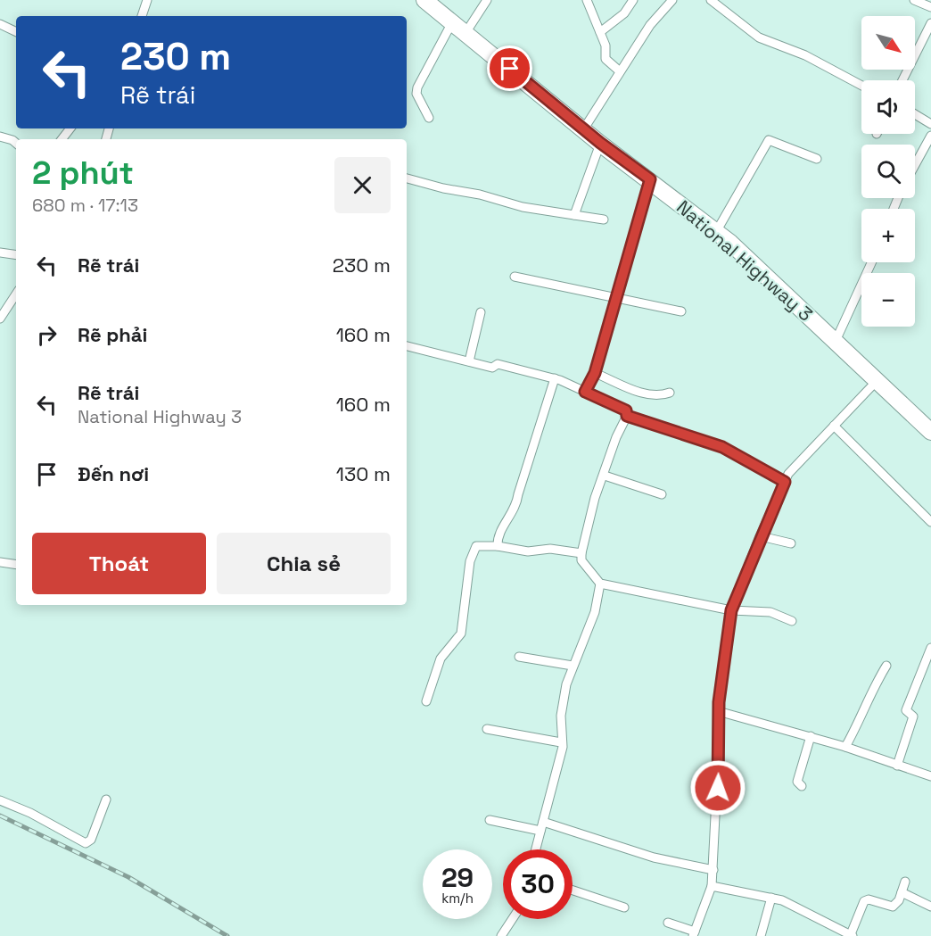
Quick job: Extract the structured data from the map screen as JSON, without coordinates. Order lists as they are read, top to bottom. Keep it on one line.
{"streets":{"highway":["National Highway 3"]},"north":"bottom right","page":{"map_buttons":["+","−"],"turn":["230 m","Rẽ trái"],"heading":["2 phút","680 m · 17:13"],"list":[{"name":"Rẽ trái","value":"230 m"},{"name":"Rẽ phải","value":"160 m"},{"name":"Rẽ trái","note":"National Highway 3","value":"160 m"},{"name":"Đến nơi","value":"130 m"}],"buttons":["Thoát","Chia sẻ"],"speed":"29 km/h","limit":"30"}}
